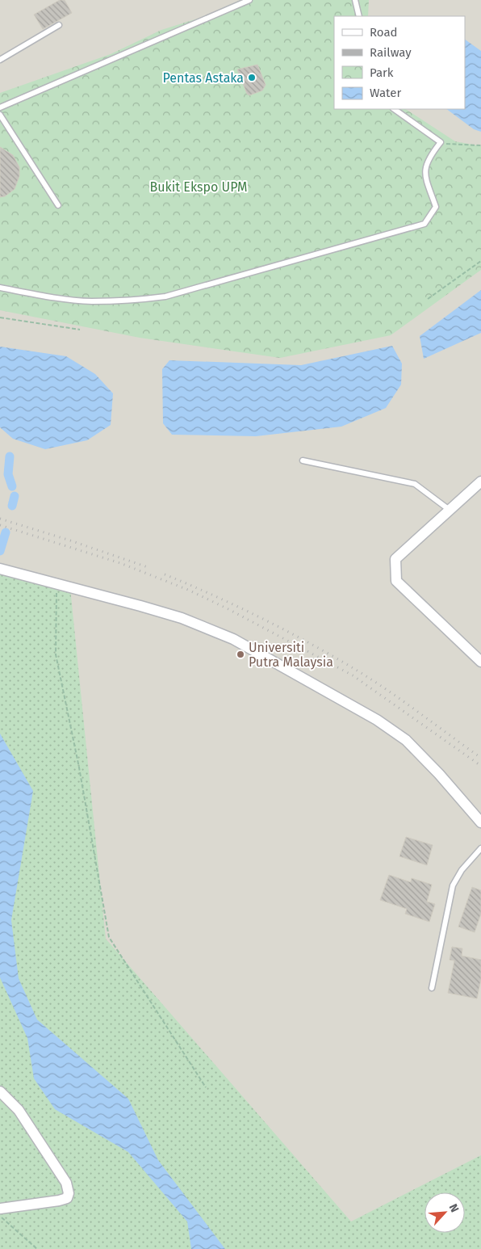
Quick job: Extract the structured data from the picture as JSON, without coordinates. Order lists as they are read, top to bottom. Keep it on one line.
{"parks":["Bukit Ekspo UPM"],"places":["Pentas Astaka","Universiti Putra Malaysia"],"legend":["Road","Railway","Park","Water"],"north":"top right"}
